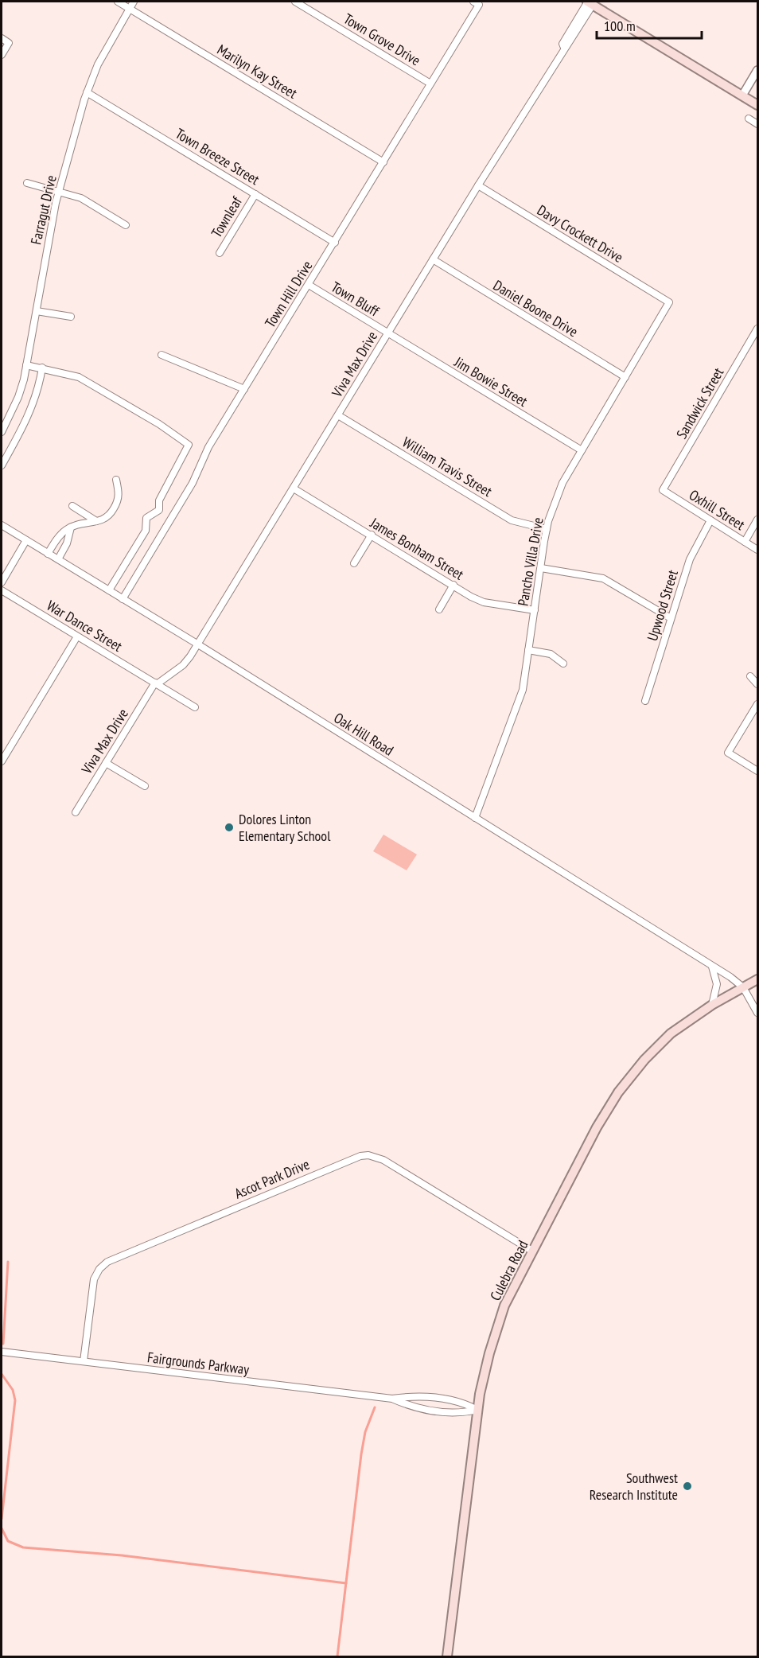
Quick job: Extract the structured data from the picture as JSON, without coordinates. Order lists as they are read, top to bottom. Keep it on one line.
{"streets":{"main road":["Culebra Road"],"street":["Town Grove Drive","Marilyn Kay Street","Town Breeze Street","Farragut Drive","Townleaf","Davy Crockett Drive","Town Hill Drive","Town Bluff","Daniel Boone Drive","Viva Max Drive","Jim Bowie Street","Sandwick Street","William Travis Street","Oxhill Street","James Bonham Street","Pancho Villa Drive","Upwood Street","War Dance Street","Oak Hill Road","Ascot Park Drive","Fairgrounds Parkway"]},"crossings":[["Town Grove Drive","Town Hill Drive"],["Marilyn Kay Street","Farragut Drive"],["Marilyn Kay Street","Town Hill Drive"],["Town Breeze Street","Farragut Drive"],["Town Breeze Street","Townleaf"],["Town Breeze Street","Town Hill Drive"],["Davy Crockett Drive","Viva Max Drive"],["Davy Crockett Drive","Pancho Villa Drive"],["Town Hill Drive","Town Bluff"],["Town Hill Drive","Oak Hill Road"],["Town Bluff","Viva Max Drive"],["Town Bluff","Jim Bowie Street"],["Daniel Boone Drive","Viva Max Drive"],["Daniel Boone Drive","Pancho Villa Drive"],["Viva Max Drive","Jim Bowie Street"],["Viva Max Drive","William Travis Street"],["Viva Max Drive","James Bonham Street"],["Viva Max Drive","War Dance Street"],["Viva Max Drive","Oak Hill Road"],["Jim Bowie Street","Pancho Villa Drive"],["Sandwick Street","Oxhill Street"],["William Travis Street","Pancho Villa Drive"],["Oxhill Street","Upwood Street"],["James Bonham Street","Pancho Villa Drive"],["Pancho Villa Drive","Oak Hill Road"],["Oak Hill Road","Culebra Road"],["Ascot Park Drive","Culebra Road"],["Ascot Park Drive","Fairgrounds Parkway"],["Culebra Road","Fairgrounds Parkway"]],"places":["Dolores Linton Elementary School","Southwest Research Institute"],"scale_bar":"100 m"}
